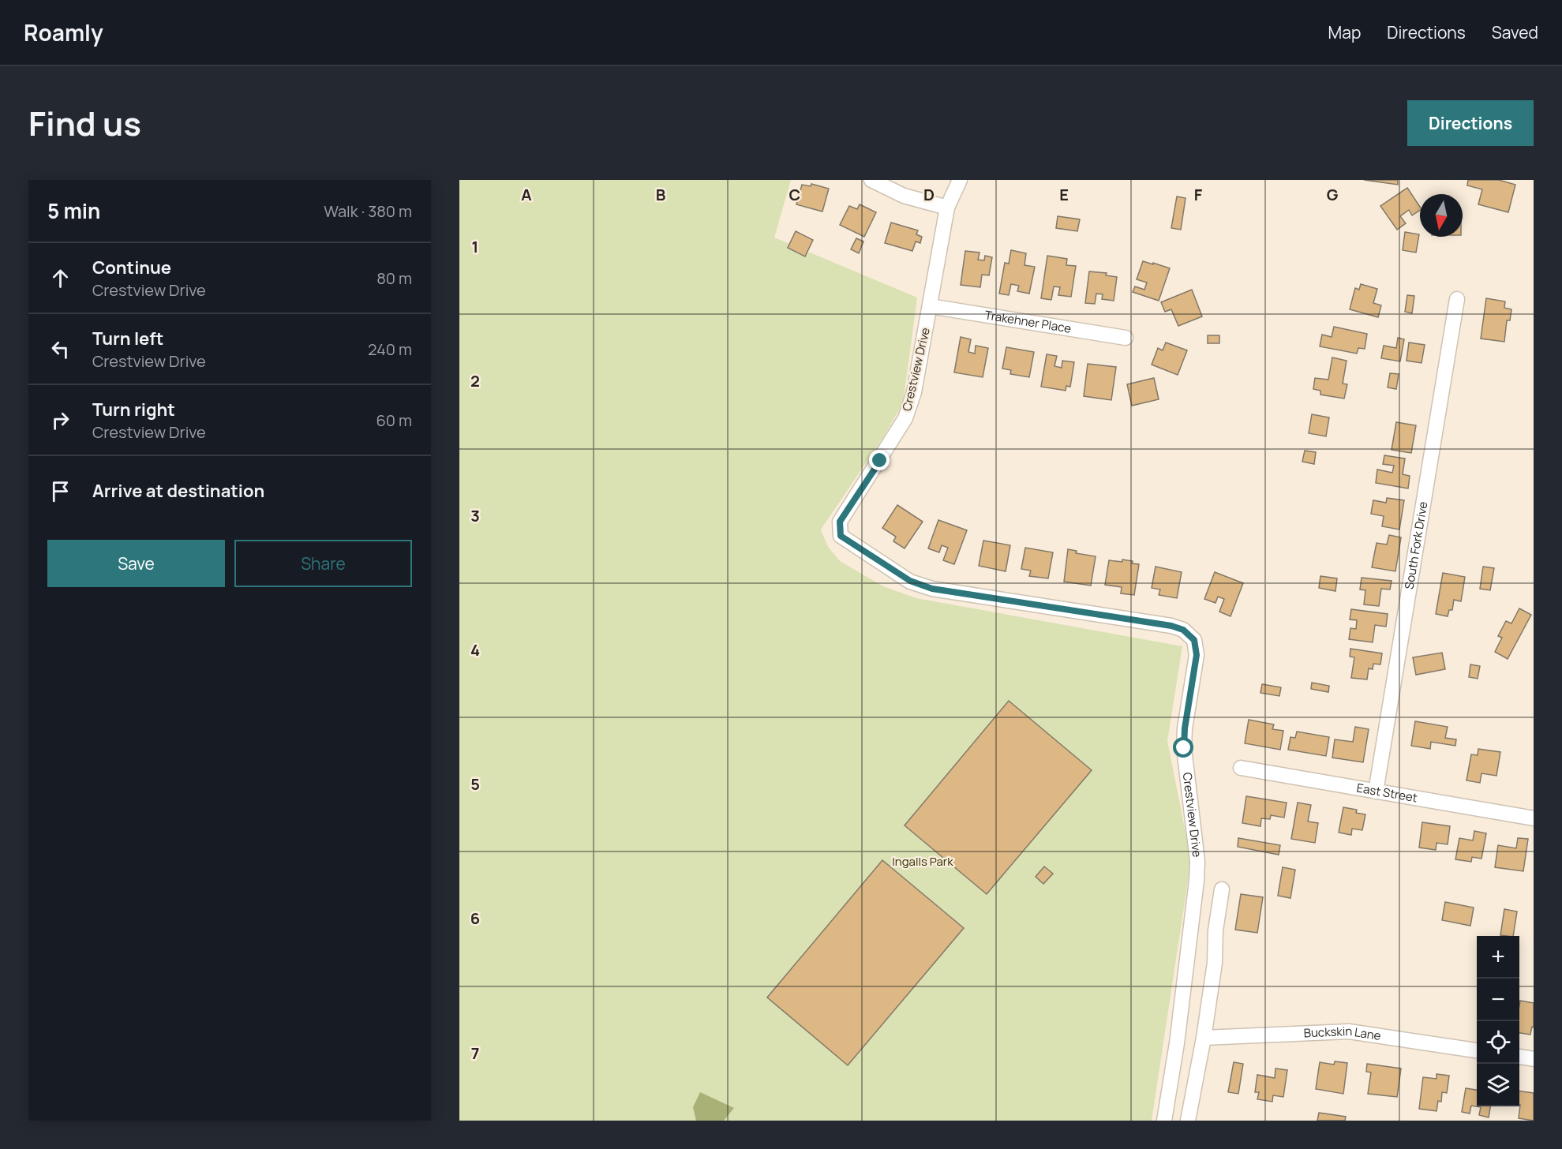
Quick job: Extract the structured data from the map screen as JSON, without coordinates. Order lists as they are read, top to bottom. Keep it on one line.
{"streets":{"street":["Trakehner Place","Crestview Drive","South Fork Drive","East Street","Buckskin Lane"]},"crossings":[["Trakehner Place","Crestview Drive"],["South Fork Drive","East Street"]],"parks":["Ingalls Park"],"north":"bottom","page":{"header":"Roamly","nav":["Map","Directions","Saved"],"title":"Find us","buttons":["Directions",["Save","Share"]],"heading":["5 min","Walk · 380 m"],"list":[["Continue","Crestview Drive","80 m"],["Turn left","Crestview Drive","240 m"],["Turn right","Crestview Drive","60 m"],"Arrive at destination"],"map_buttons":["+","−"]},"grid":{"columns":["A","B","C","D","E","F","G"],"rows":["1","2","3","4","5","6","7"]}}
